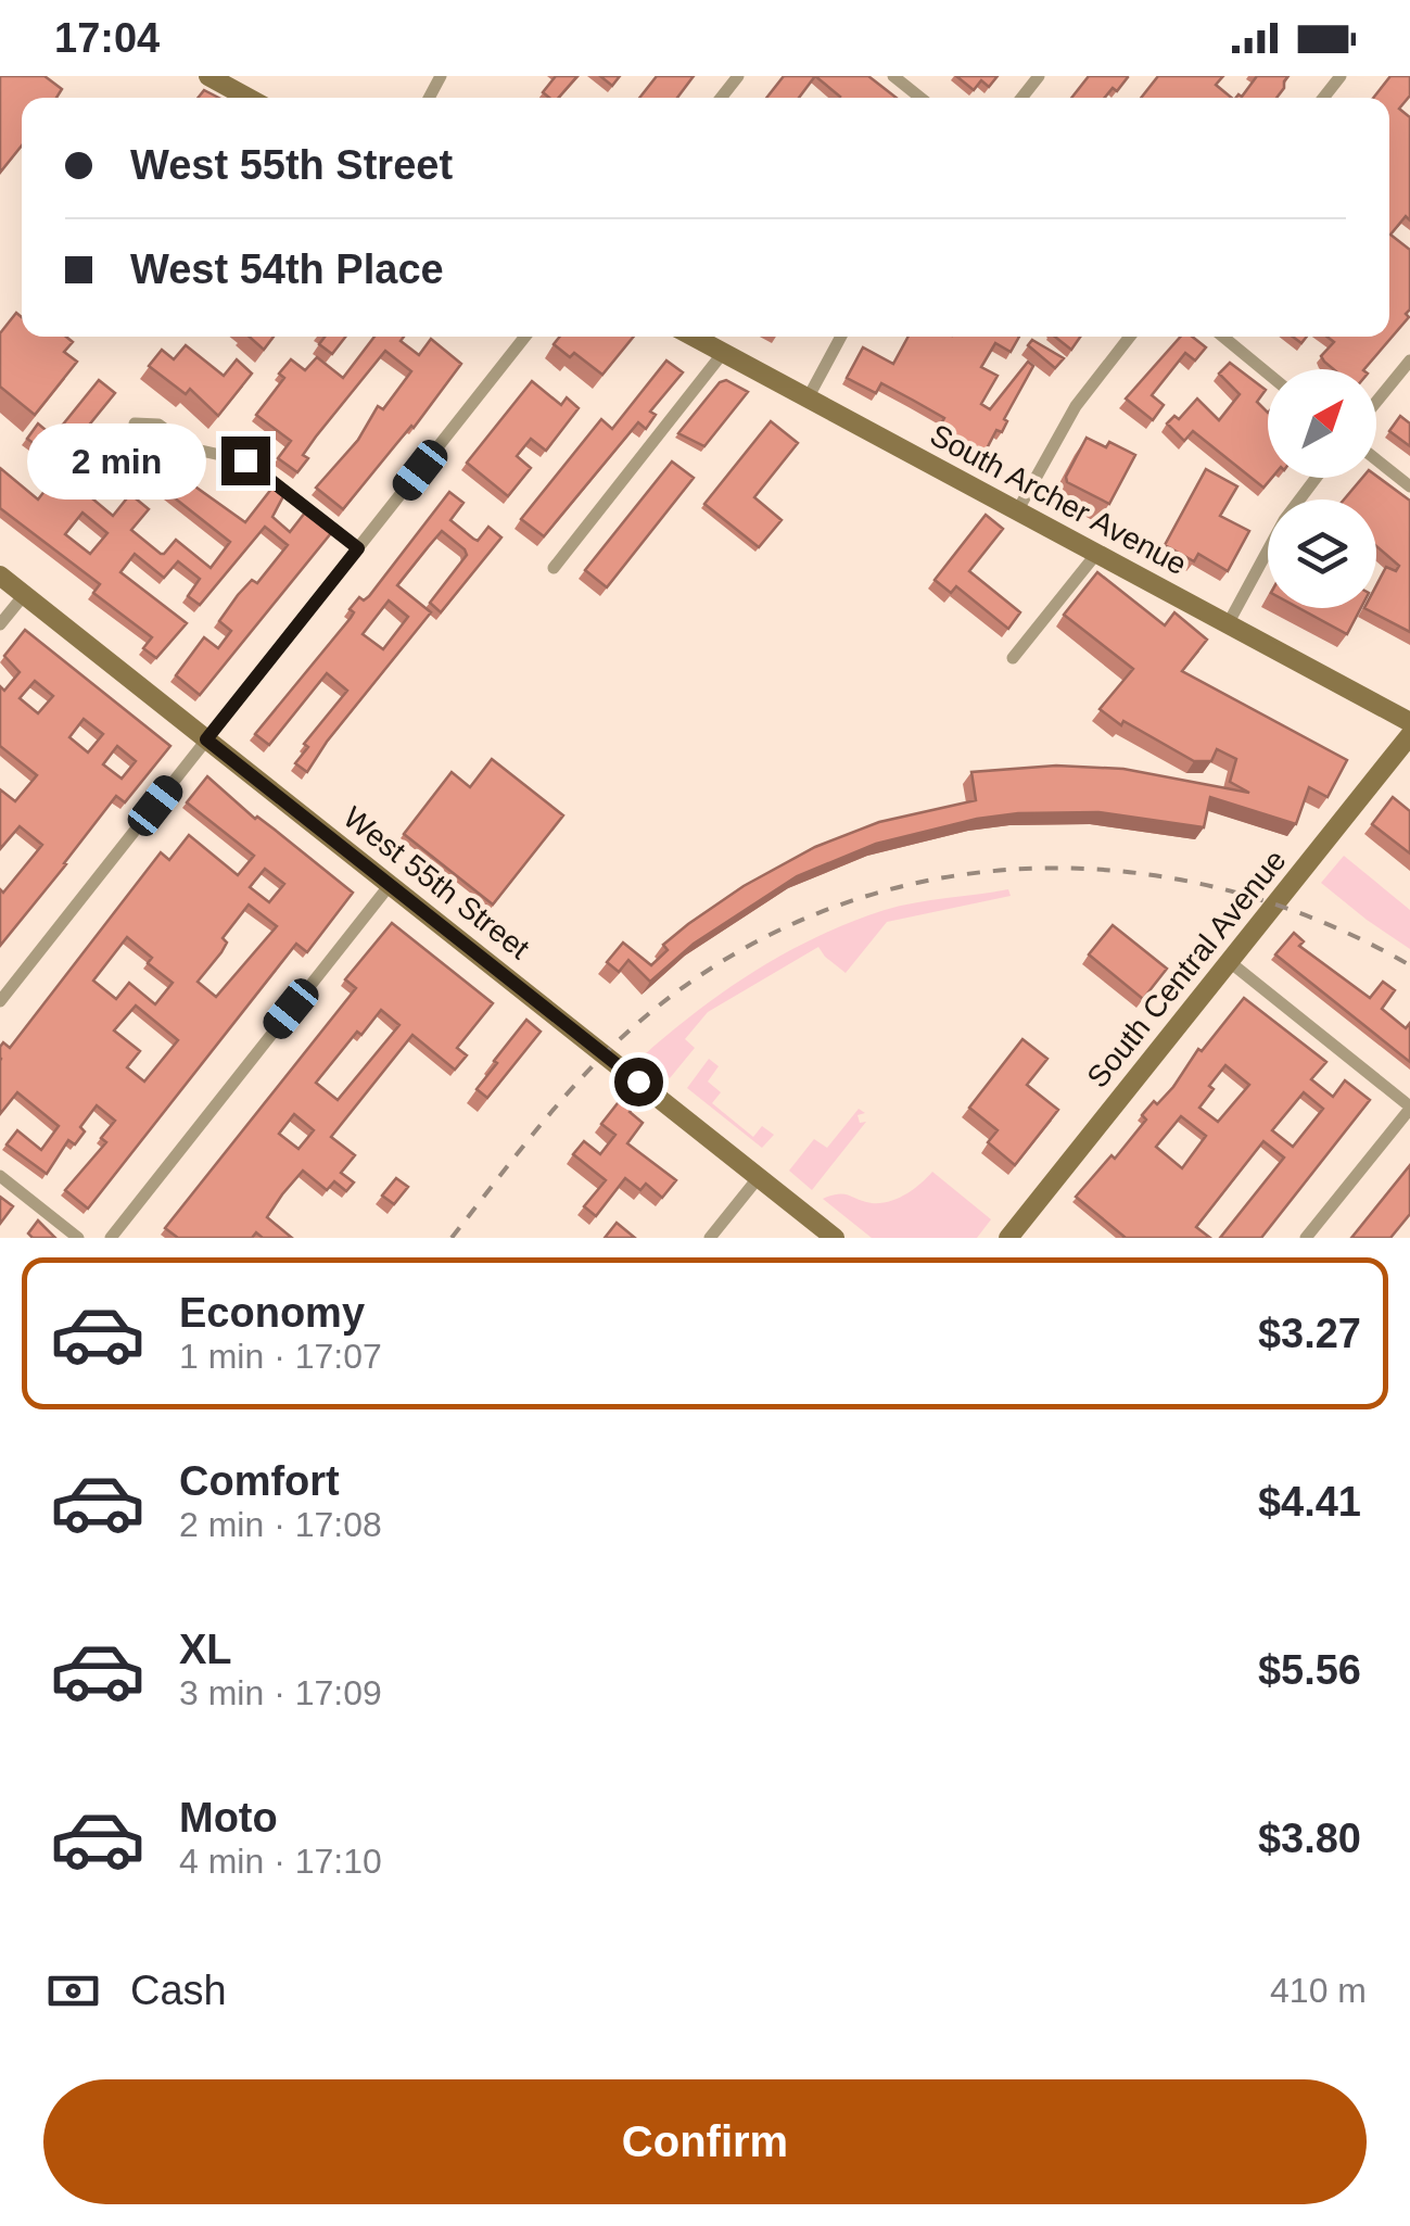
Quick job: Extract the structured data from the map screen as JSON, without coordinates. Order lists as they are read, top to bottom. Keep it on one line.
{"streets":{"main road":["South Archer Avenue","West 55th Street","South Central Avenue"]},"north":"top right","page":{"status":"17:04","banner":["West 55th Street","West 54th Place"],"bubble":"2 min","list":[{"name":"Economy","note":"1 min · 17:07","value":"$3.27"},{"name":"Comfort","note":"2 min · 17:08","value":"$4.41"},{"name":"XL","note":"3 min · 17:09","value":"$5.56"},{"name":"Moto","note":"4 min · 17:10","value":"$3.80"}],"pay":["Cash","410 m"],"buttons":"Confirm"}}
